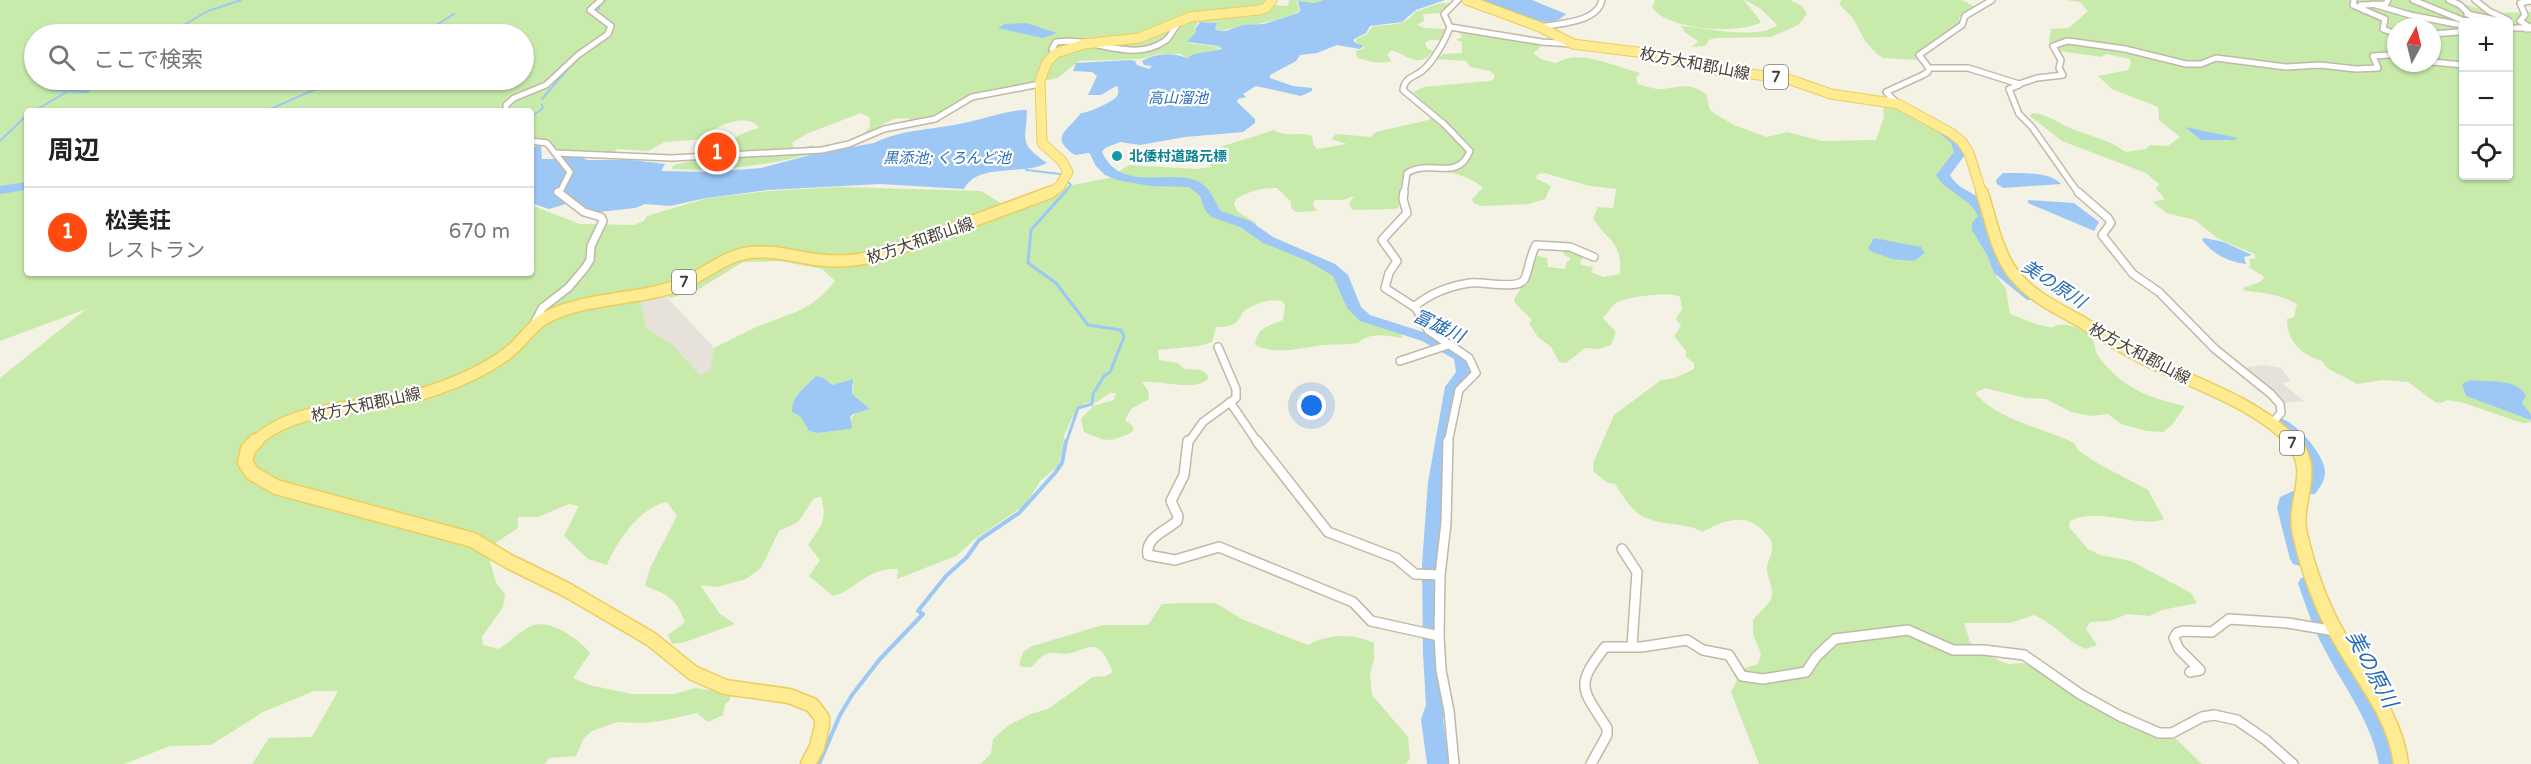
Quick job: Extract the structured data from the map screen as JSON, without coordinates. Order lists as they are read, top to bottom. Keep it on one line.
{"streets":{"main road":["枚方大和郡山線","7"]},"water":["高山溜池","黒添池; くろんど池","美の原川","富雄川"],"places":["北倭村道路元標"],"north":"top","page":{"map_buttons":["+","−"],"search":"ここで検索","heading":"周辺","pins":"1","list":[{"mark":"1","name":"松美荘","note":"レストラン","value":"670 m"}]}}
